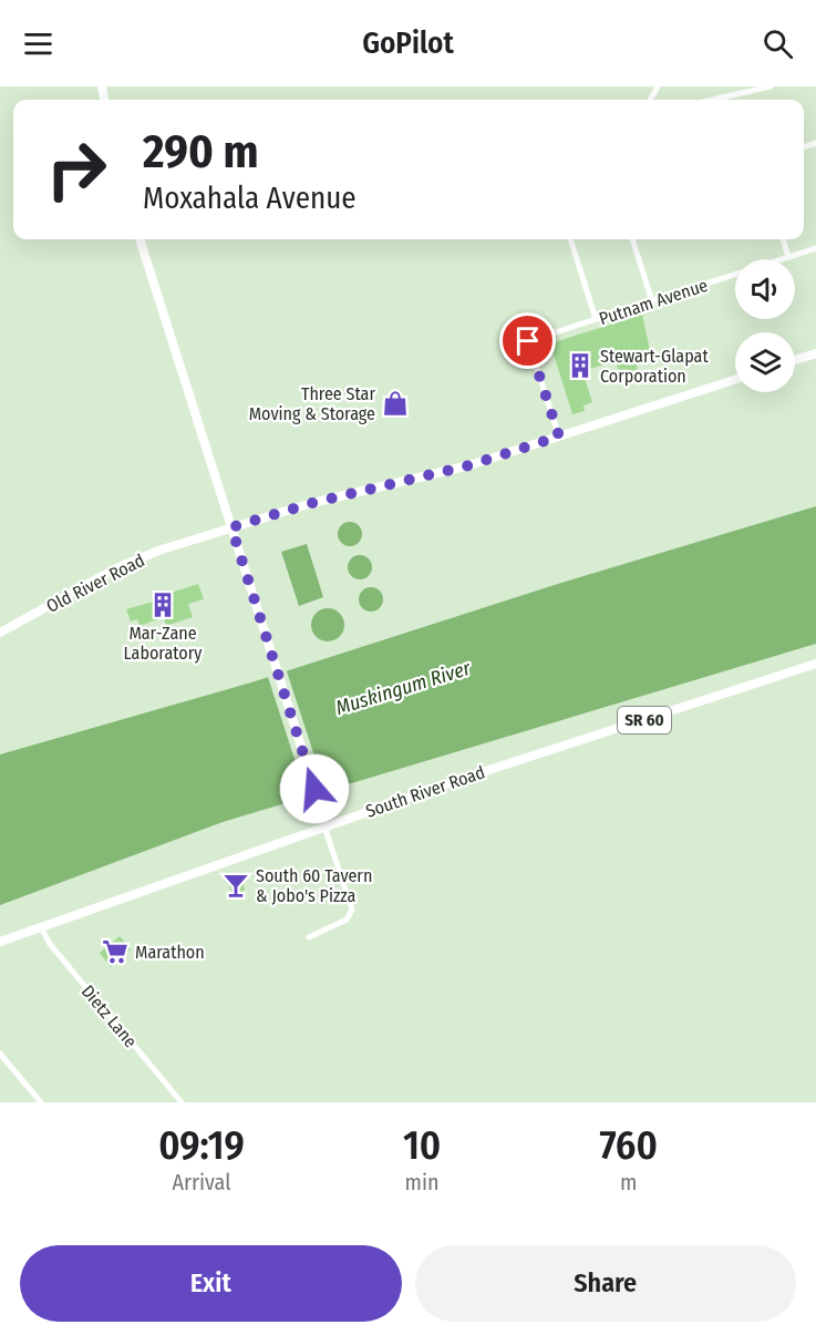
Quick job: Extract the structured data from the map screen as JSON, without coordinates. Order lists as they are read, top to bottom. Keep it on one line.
{"streets":{"main road":["Old River Road","SR 60","South River Road"],"street":["Putnam Avenue","Dietz Lane"]},"crossings":[["Putnam Avenue","Old River Road"],["South River Road","Dietz Lane"]],"water":["Muskingum River"],"places":{"building":["Stewart-Glapat Corporation","Mar-Zane Laboratory"],"shop":["Three Star Moving & Storage"],"bar":["South 60 Tavern & Jobo's Pizza"],"supermarket":["Marathon"]},"page":{"header":"GoPilot","turn":["290 m","Moxahala Avenue"],"eta":["09:19","Arrival","10","min","760","m"],"buttons":["Exit","Share"]}}
